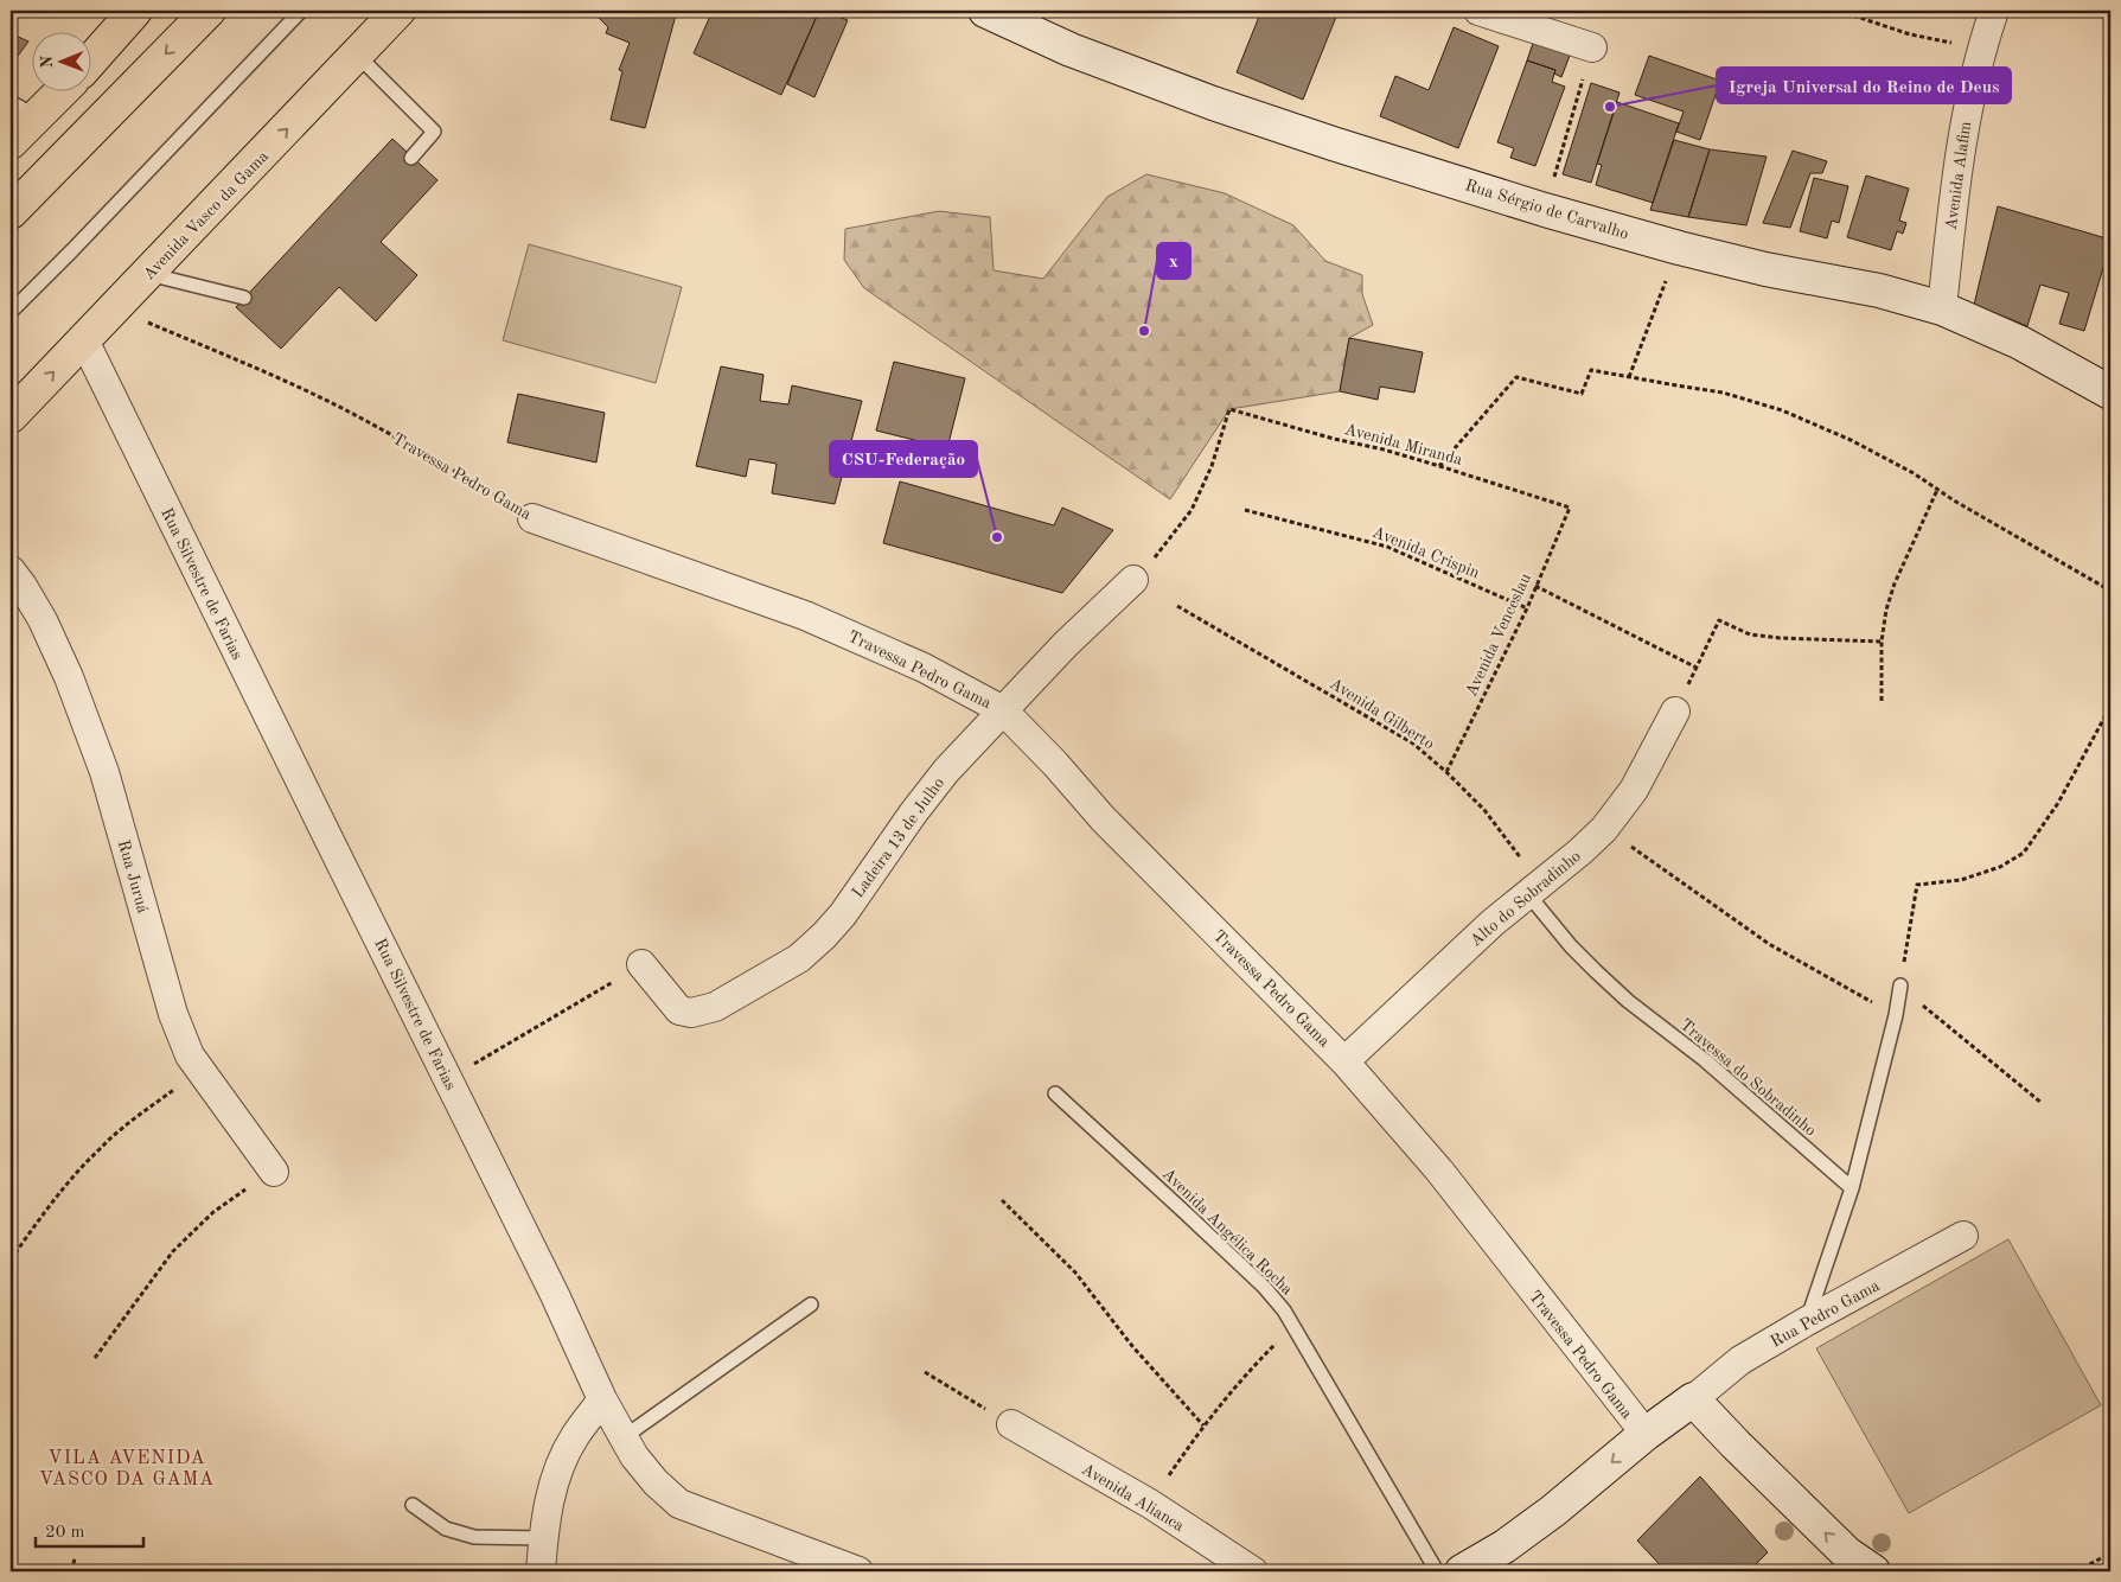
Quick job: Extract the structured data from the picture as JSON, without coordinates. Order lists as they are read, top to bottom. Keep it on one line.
{"streets":{"main road":["Avenida Vasco da Gama"],"street":["Avenida Alafim","Rua Sérgio de Carvalho","Travessa Pedro Gama","Rua Silvestre de Farias","Ladeira 13 de Julho","Rua Juruá","Alto do Sobradinho","Rua Pedro Gama","Avenida Alianca"],"lane":["Travessa do Sobradinho","Avenida Angélica Rocha"],"path":["Avenida Miranda","Avenida Crispin","Avenida Venceslau","Avenida Gilberto"]},"crossings":[["Avenida Alafim","Rua Sérgio de Carvalho"],["Avenida Vasco da Gama","Travessa Pedro Gama"],["Avenida Vasco da Gama","Rua Silvestre de Farias"],["Avenida Miranda","Avenida Venceslau"],["Avenida Miranda","Ladeira 13 de Julho"],["Travessa Pedro Gama","Ladeira 13 de Julho"],["Travessa Pedro Gama","Alto do Sobradinho"],["Travessa Pedro Gama","Rua Pedro Gama"],["Avenida Crispin","Avenida Venceslau"],["Avenida Venceslau","Avenida Gilberto"],["Avenida Gilberto","Alto do Sobradinho"],["Avenida Gilberto","Travessa do Sobradinho"],["Alto do Sobradinho","Travessa do Sobradinho"]],"one_way":["Rua Pedro Gama"],"districts":["VILA AVENIDA VASCO DA GAMA"],"places":["Igreja Universal do Reino de Deus","x","CSU-Federação"],"scale_bar":"20 m","north":"left"}
